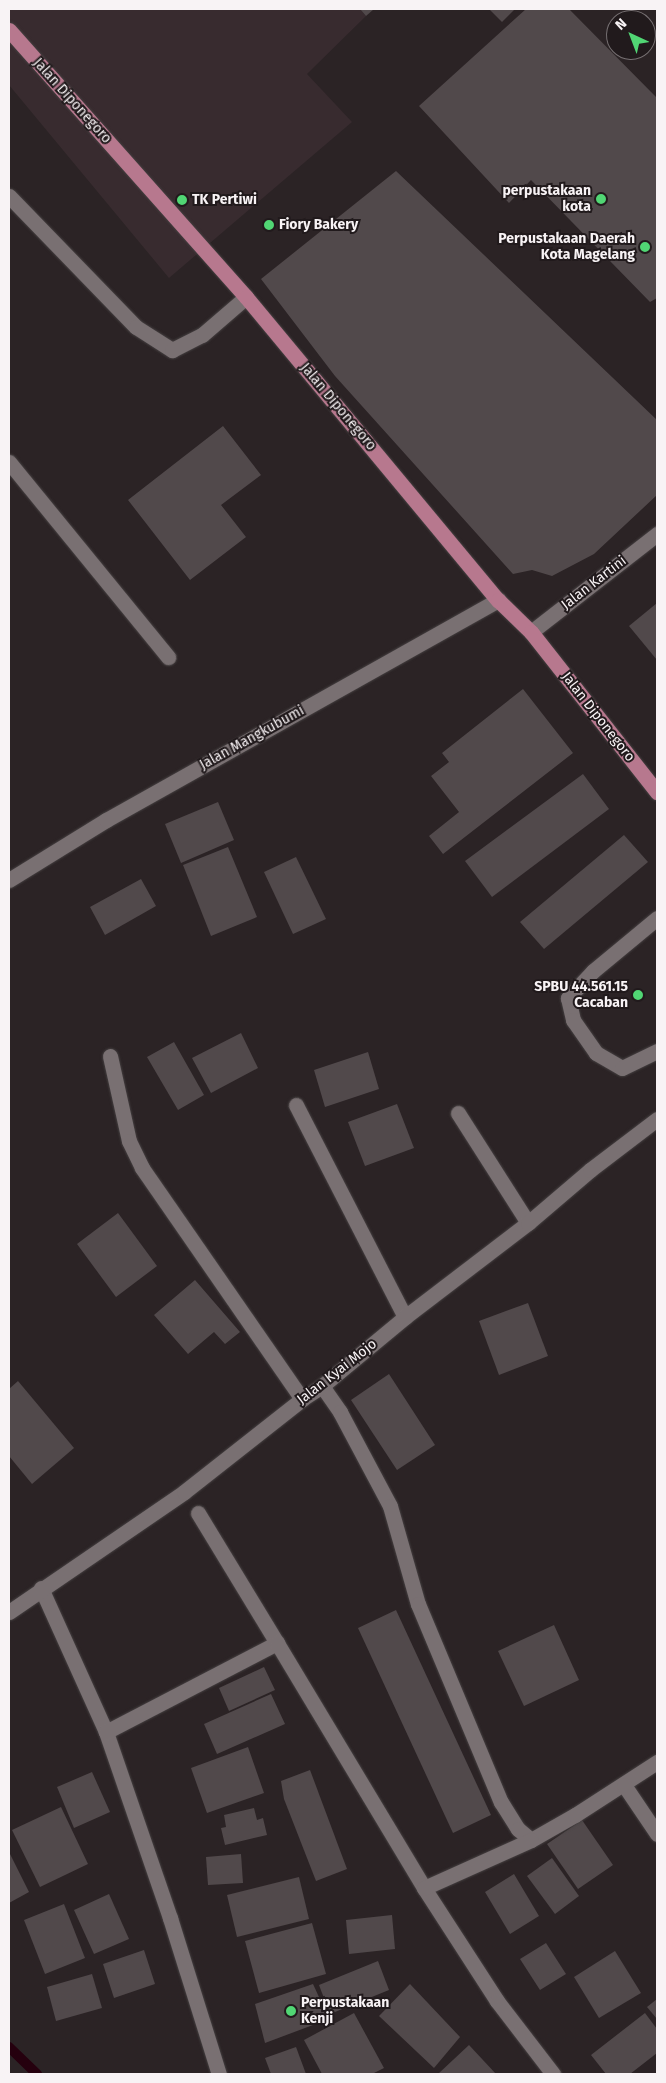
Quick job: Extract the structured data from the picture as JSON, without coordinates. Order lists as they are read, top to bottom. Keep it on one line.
{"streets":{"main road":["Jalan Diponegoro"],"street":["Jalan Kartini","Jalan Mangkubumi","Jalan Kyai Mojo"]},"crossings":[["Jalan Diponegoro","Jalan Kartini"],["Jalan Diponegoro","Jalan Mangkubumi"]],"places":["perpustakaan kota","TK Pertiwi","Fiory Bakery","Perpustakaan Daerah Kota Magelang","SPBU 44.561.15 Cacaban","Perpustakaan Kenji"],"north":"top left"}
